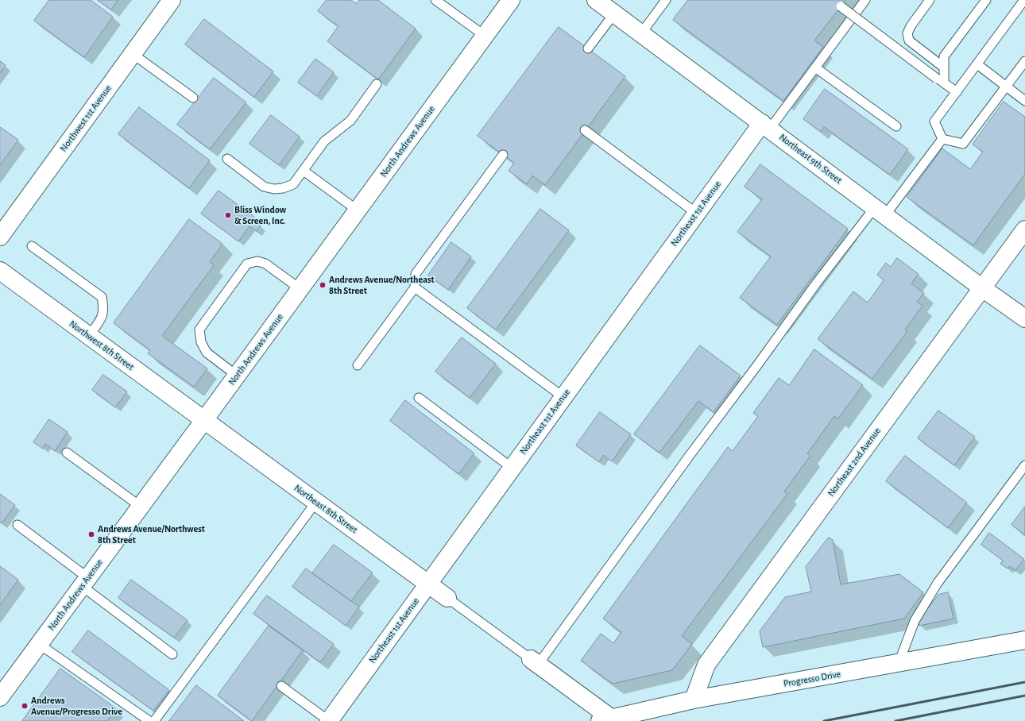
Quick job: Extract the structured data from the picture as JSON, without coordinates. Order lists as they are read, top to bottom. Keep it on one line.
{"streets":{"street":["Northwest 1st Avenue","North Andrews Avenue","Northeast 9th Street","Northeast 1st Avenue","Northwest 8th Street","Northeast 2nd Avenue","Northeast 8th Street","Progresso Drive"]},"crossings":[["North Andrews Avenue","Northwest 8th Street"],["North Andrews Avenue","Northeast 8th Street"],["Northeast 9th Street","Northeast 1st Avenue"],["Northeast 9th Street","Northeast 2nd Avenue"],["Northeast 1st Avenue","Northeast 8th Street"],["Northwest 8th Street","Northeast 8th Street"],["Northeast 2nd Avenue","Progresso Drive"]],"places":["Bliss Window & Screen, Inc.","Andrews Avenue/Northeast 8th Street","Andrews Avenue/Northwest 8th Street","Andrews Avenue/Progresso Drive"]}
